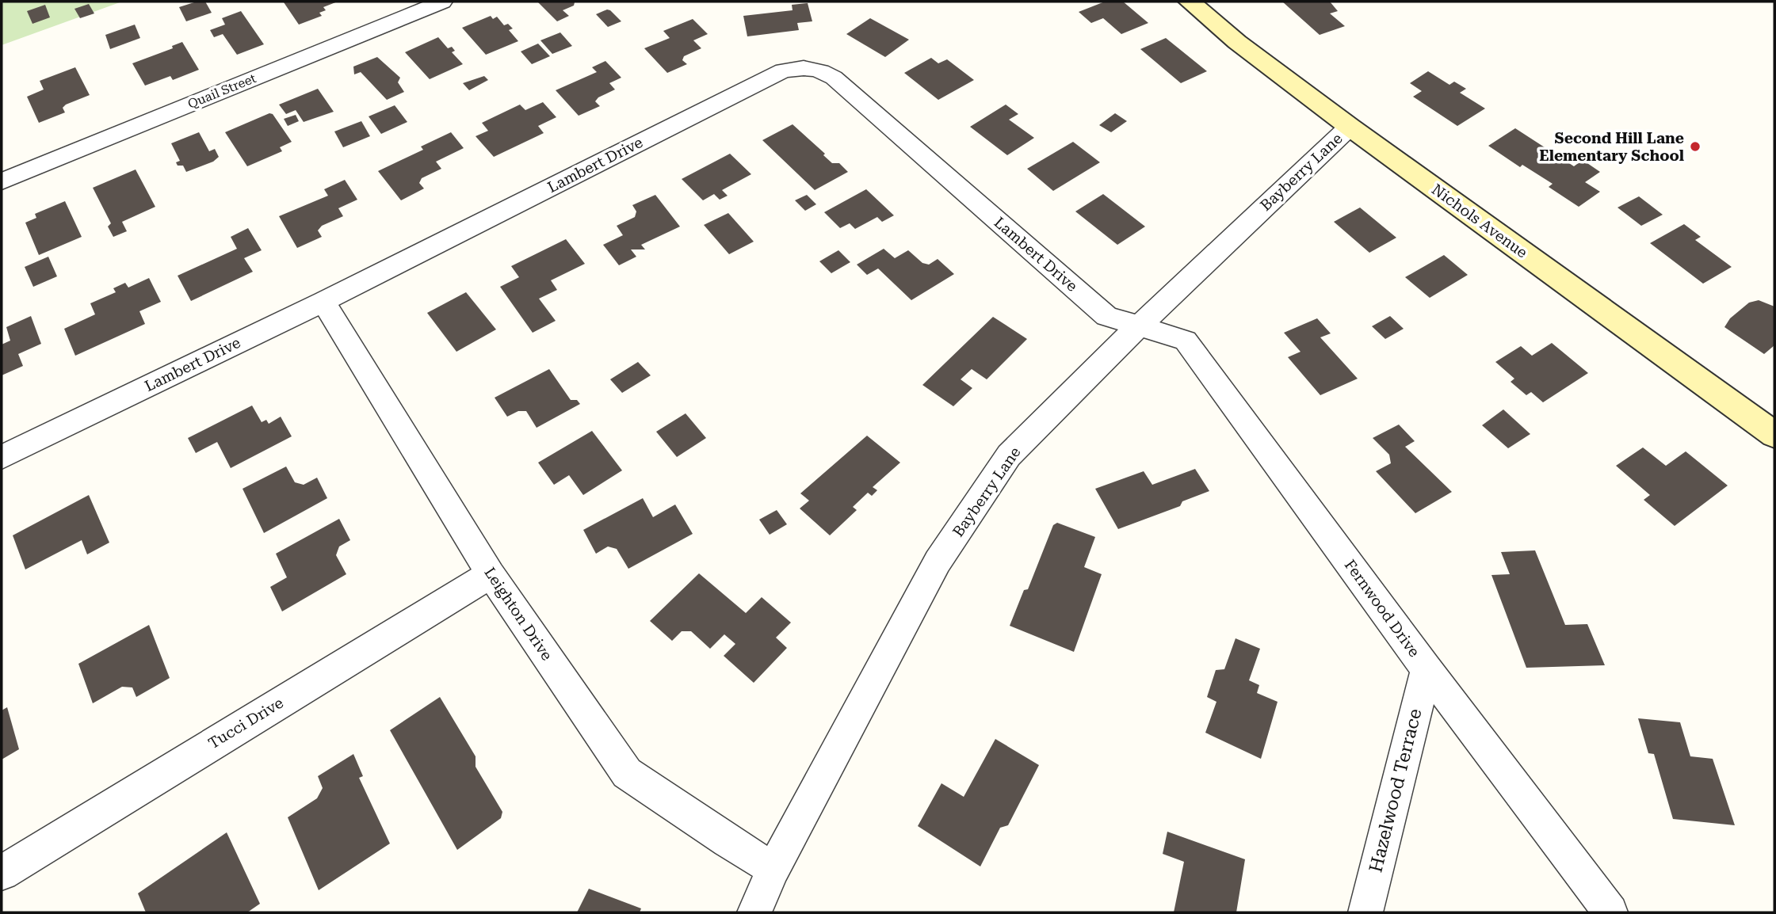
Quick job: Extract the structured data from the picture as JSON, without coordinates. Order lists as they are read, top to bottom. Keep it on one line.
{"streets":{"main road":["Nichols Avenue"],"street":["Quail Street","Lambert Drive","Bayberry Lane","Fernwood Drive","Leighton Drive","Tucci Drive","Hazelwood Terrace"]},"crossings":[["Lambert Drive","Bayberry Lane"],["Lambert Drive","Fernwood Drive"],["Lambert Drive","Leighton Drive"],["Bayberry Lane","Nichols Avenue"],["Bayberry Lane","Fernwood Drive"],["Bayberry Lane","Leighton Drive"],["Fernwood Drive","Hazelwood Terrace"],["Leighton Drive","Tucci Drive"]],"places":["Second Hill Lane Elementary School"]}
